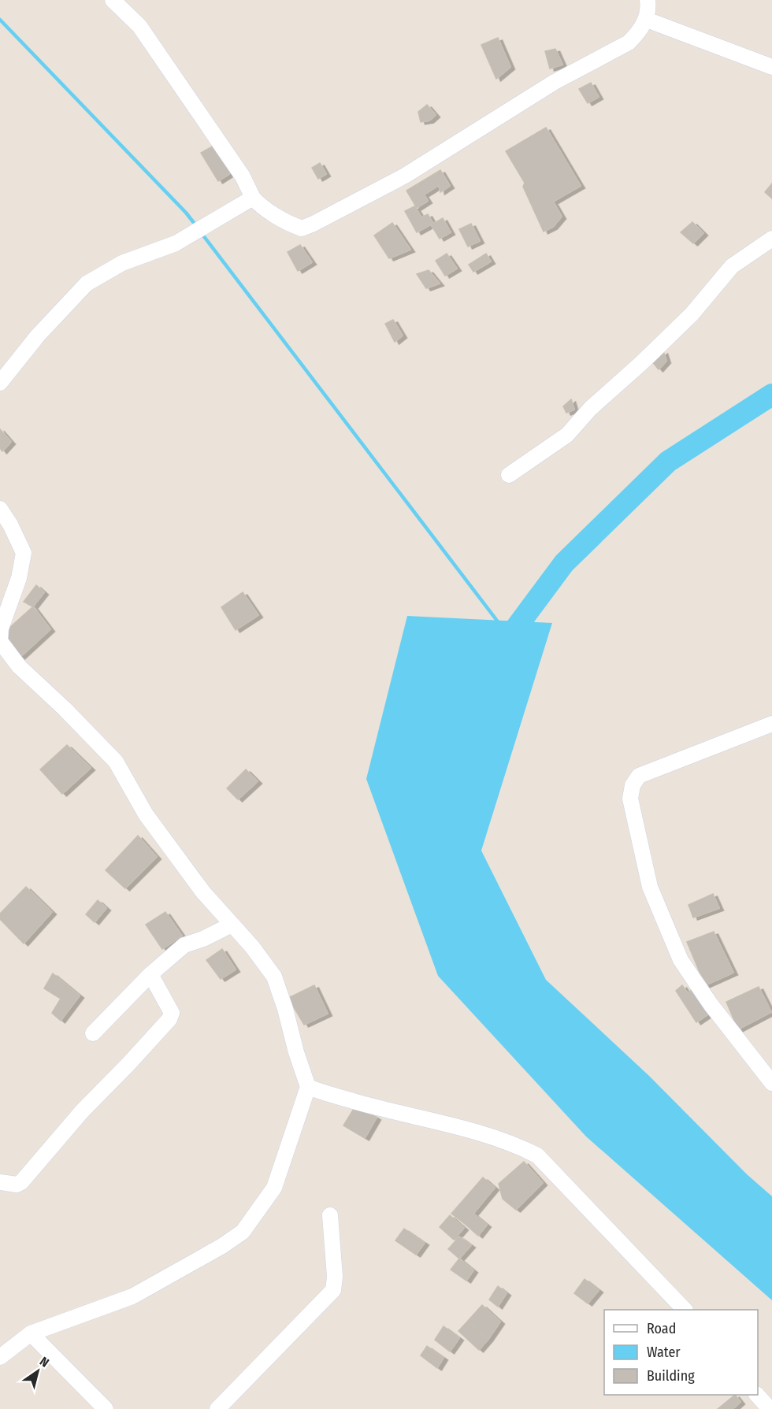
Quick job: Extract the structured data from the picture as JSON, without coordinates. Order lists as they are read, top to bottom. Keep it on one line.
{"legend":["Road","Water","Building"],"north":"top right"}
